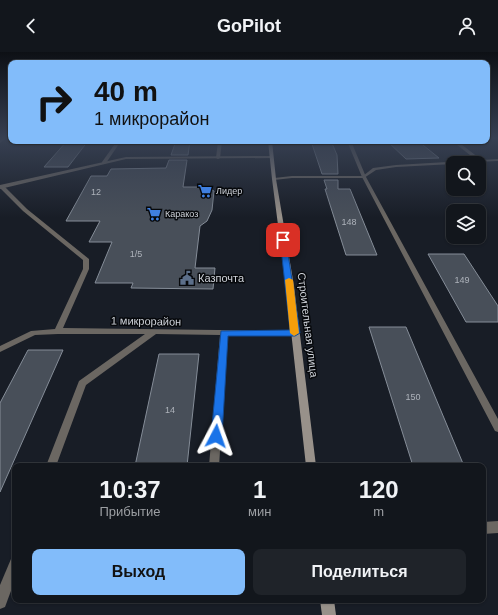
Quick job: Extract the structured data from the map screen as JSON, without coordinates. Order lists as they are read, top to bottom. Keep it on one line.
{"streets":{"main road":["Строительная улица"],"street":["1 микрорайон"]},"crossings":[["1 микрорайон","Строительная улица"]],"places":{"supermarket":["Лидер","Каракоз"],"public building":["Казпочта"]},"house_numbers":["12","148","1/5","149","150","14"],"page":{"header":"GoPilot","turn":["40 m","1 микрорайон"],"eta":["10:37","Прибытие","1","мин","120","m"],"buttons":["Выход","Поделиться"]}}
